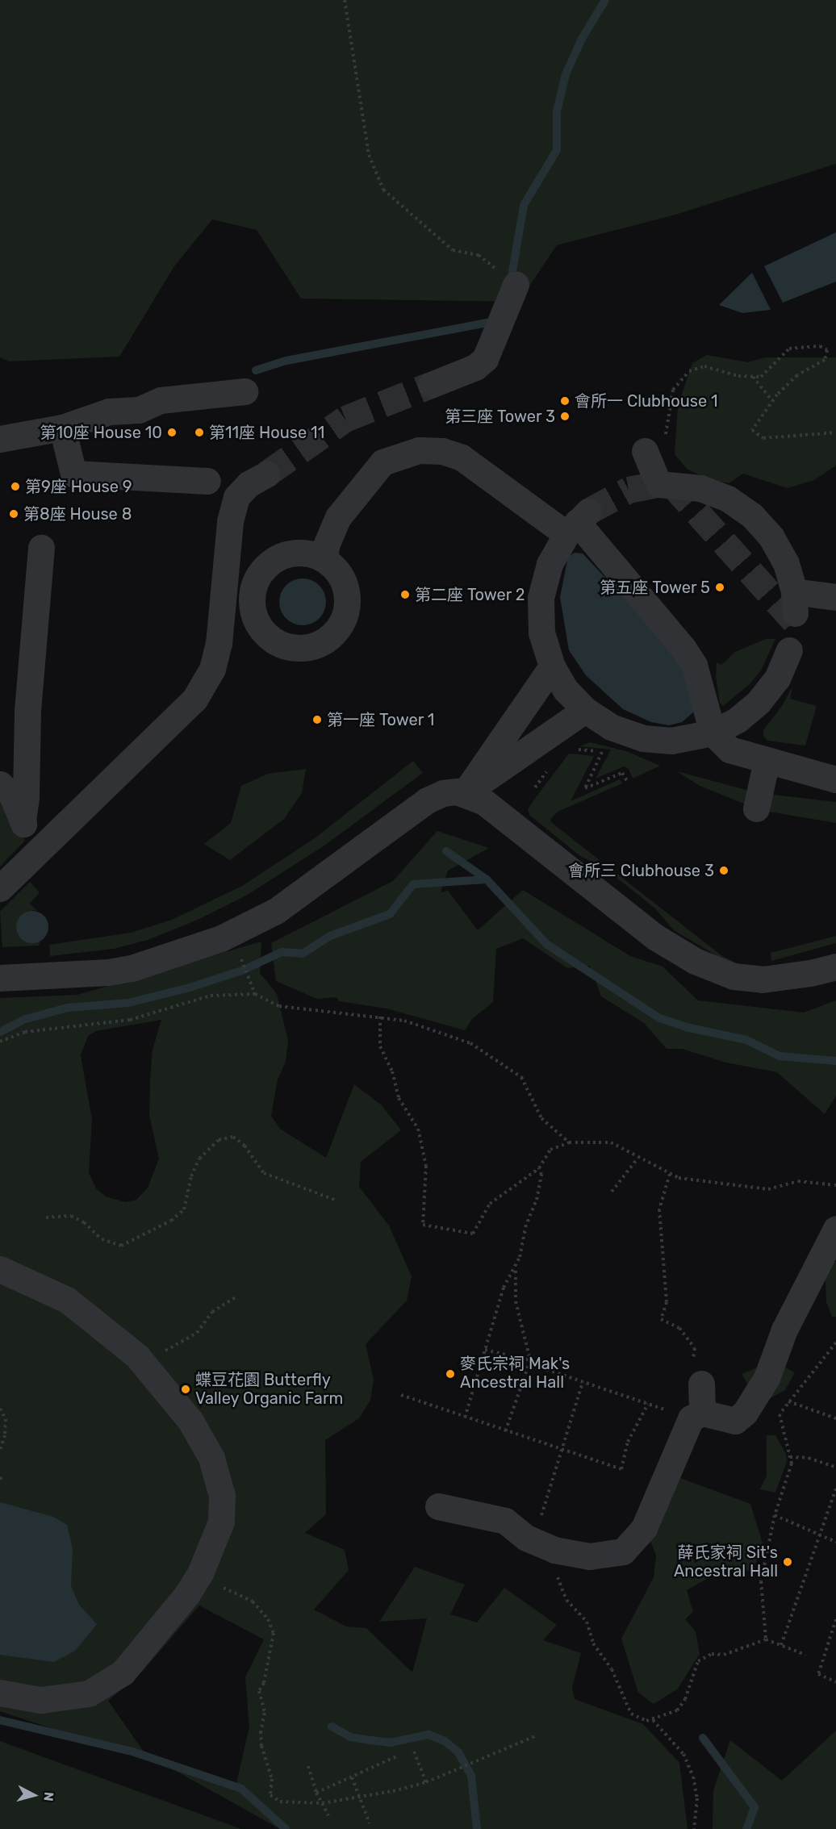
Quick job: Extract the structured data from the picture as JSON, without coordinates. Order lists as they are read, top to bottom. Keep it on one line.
{"places":["會所一 Clubhouse 1","第三座 Tower 3","第10座 House 10","第11座 House 11","第9座 House 9","第8座 House 8","第五座 Tower 5","第二座 Tower 2","第一座 Tower 1","會所三 Clubhouse 3","麥氏宗祠 Mak's Ancestral Hall","蝶豆花園 Butterfly Valley Organic Farm","薛氏家祠 Sit's Ancestral Hall"],"north":"right"}
